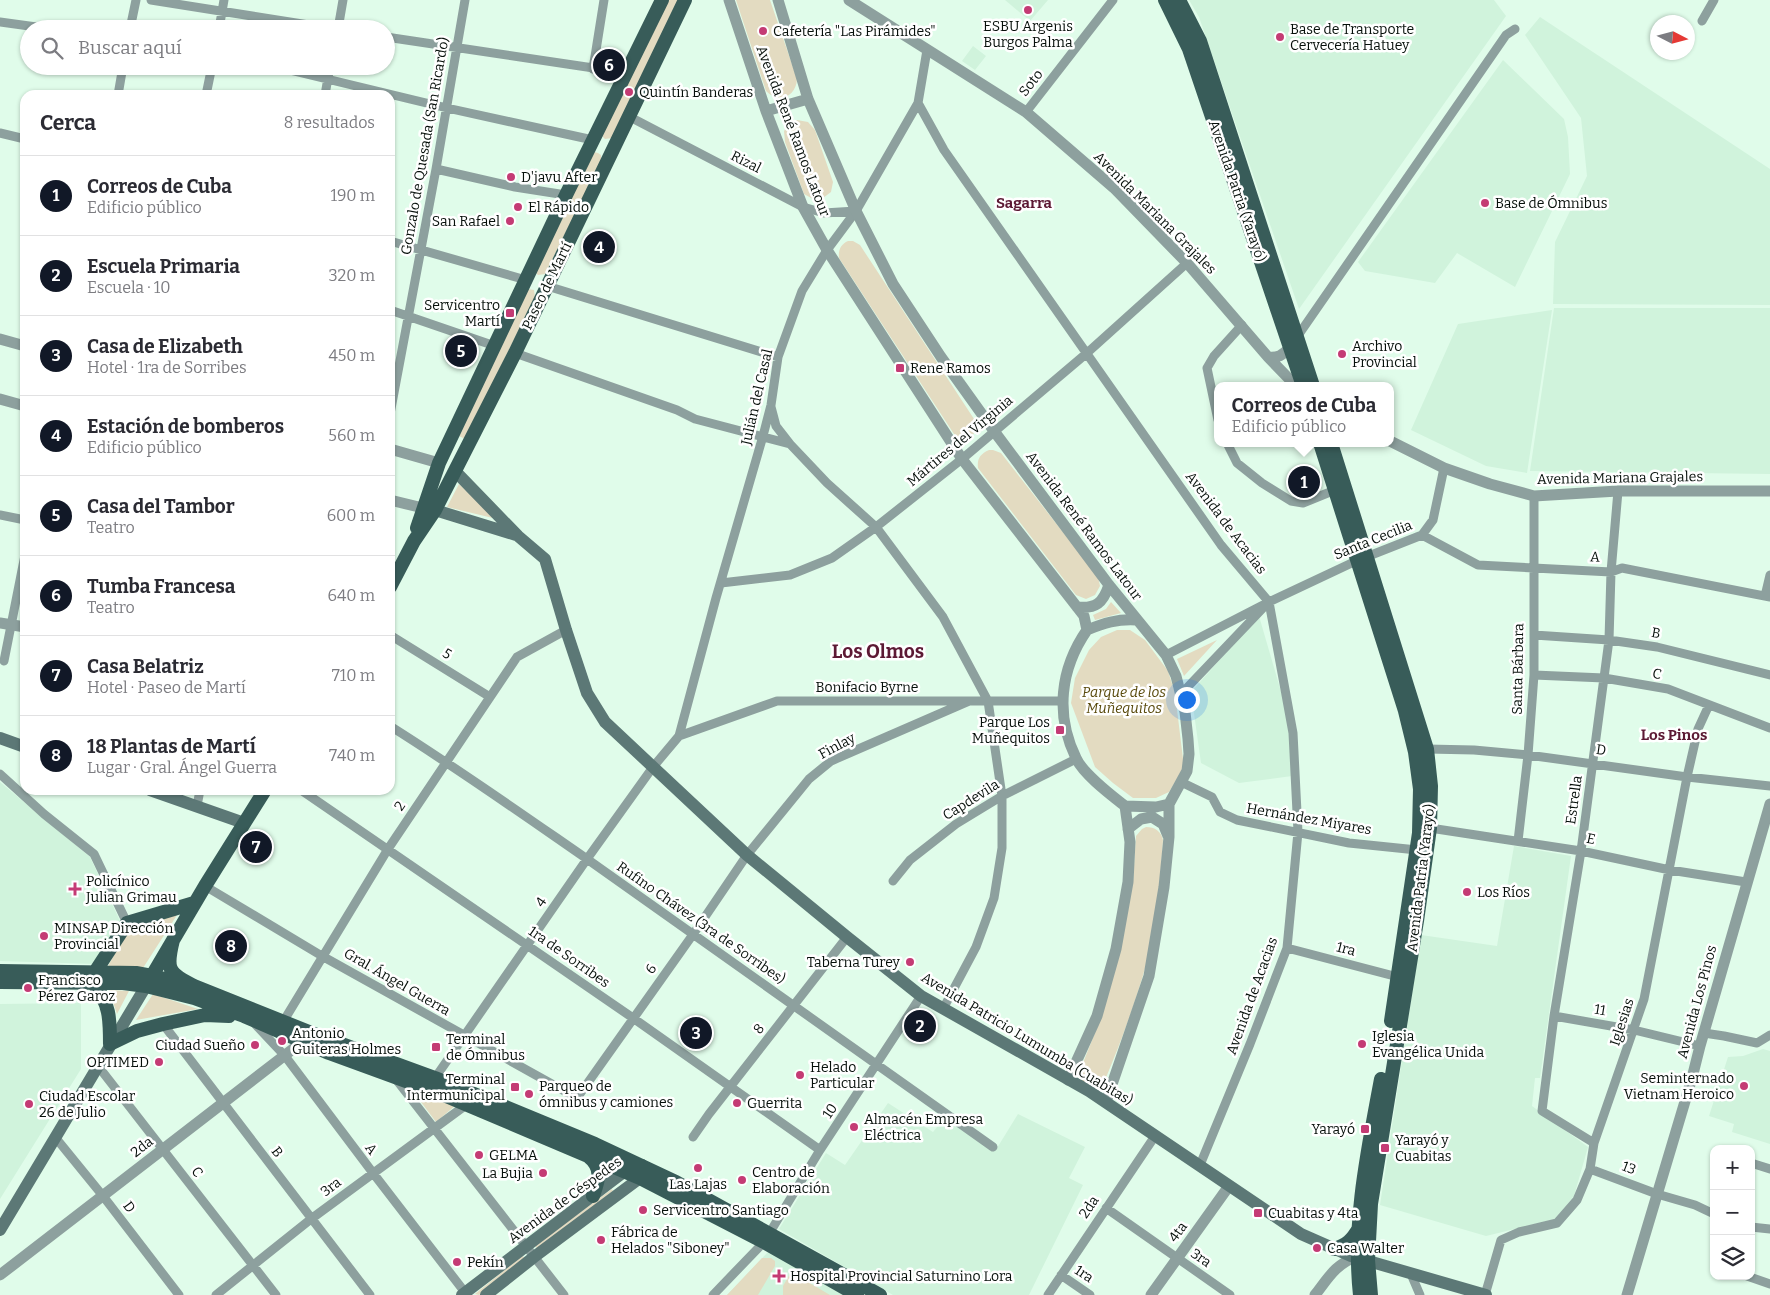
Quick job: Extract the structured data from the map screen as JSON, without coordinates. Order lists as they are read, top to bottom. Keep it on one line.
{"streets":{"main road":["Avenida Patria (Yarayó)","Paseo de Martí","Avenida Patricio Lumumba (Cuabitas)","Avenida de Céspedes"],"street":["Soto","Avenida René Ramos Latour","Gonzalo de Quesada (San Ricardo)","Rizal","Avenida Mariana Grajales","Julián del Casal","Mártires del Virginia","Avenida de Acacias","Santa Cecilia","A","B","5","Santa Bárbara","C","Bonifacio Byrne","Finlay","D","Capdevila","Estrella","2","Hernández Miyares","E","4","Rufino Chávez (3ra de Sorribes)","1ra","1ra de Sorribes","6","Gral. Ángel Guerra","Avenida Los Pinos","11","Iglesias","8","10","2da","13","3ra","4ta"]},"crossings":[["Soto","Avenida Mariana Grajales"],["Avenida René Ramos Latour","Rizal"],["Avenida René Ramos Latour","Julián del Casal"],["Avenida René Ramos Latour","Mártires del Virginia"],["Avenida René Ramos Latour","Santa Cecilia"],["Avenida René Ramos Latour","Bonifacio Byrne"],["Avenida René Ramos Latour","Capdevila"],["Avenida René Ramos Latour","Hernández Miyares"],["Avenida René Ramos Latour","Avenida Patricio Lumumba (Cuabitas)"],["Rizal","Paseo de Martí"],["Rizal","Julián del Casal"],["Avenida Patria (Yarayó)","Santa Cecilia"],["Avenida Patria (Yarayó)","D"],["Avenida Patria (Yarayó)","Hernández Miyares"],["Avenida Patria (Yarayó)","E"],["Avenida Patria (Yarayó)","1ra"],["Avenida Patria (Yarayó)","Avenida Patricio Lumumba (Cuabitas)"],["Avenida Mariana Grajales","Julián del Casal"],["Avenida Mariana Grajales","Mártires del Virginia"],["Avenida Mariana Grajales","Santa Cecilia"],["Avenida Mariana Grajales","Santa Bárbara"],["Avenida Mariana Grajales","Estrella"],["Paseo de Martí","Avenida Patricio Lumumba (Cuabitas)"],["Julián del Casal","Mártires del Virginia"],["Julián del Casal","Avenida de Acacias"],["Julián del Casal","Bonifacio Byrne"],["Julián del Casal","4"],["Julián del Casal","Avenida Patricio Lumumba (Cuabitas)"],["Mártires del Virginia","Avenida de Acacias"],["Avenida de Acacias","Santa Cecilia"],["Avenida de Acacias","Hernández Miyares"],["Avenida de Acacias","1ra"],["Avenida de Acacias","Avenida Patricio Lumumba (Cuabitas)"],["Santa Cecilia","A"],["Santa Cecilia","Bonifacio Byrne"],["Santa Cecilia","Capdevila"],["Santa Cecilia","Hernández Miyares"],["A","Santa Bárbara"],["A","Estrella"],["A","2da"],["A","3ra"],["A","Avenida de Céspedes"],["B","Santa Bárbara"],["B","Estrella"],["B","2da"],["B","3ra"],["5","2"],["Santa Bárbara","C"],["Santa Bárbara","D"],["Santa Bárbara","E"],["C","Estrella"],["C","Iglesias"],["C","2da"],["C","3ra"],["Bonifacio Byrne","Finlay"],["Bonifacio Byrne","Capdevila"],["Bonifacio Byrne","Hernández Miyares"],["Finlay","6"],["Finlay","Avenida Patricio Lumumba (Cuabitas)"],["D","Estrella"],["D","Iglesias"],["D","2da"],["Capdevila","Hernández Miyares"],["Estrella","E"],["Estrella","11"],["Estrella","Iglesias"],["2","Rufino Chávez (3ra de Sorribes)"],["2","1ra de Sorribes"],["2","Gral. Ángel Guerra"],["2","Avenida Patricio Lumumba (Cuabitas)"],["E","Avenida Los Pinos"],["E","Iglesias"],["4","Rufino Chávez (3ra de Sorribes)"],["4","1ra de Sorribes"],["4","Gral. Ángel Guerra"],["4","Avenida Patricio Lumumba (Cuabitas)"],["Rufino Chávez (3ra de Sorribes)","6"],["Rufino Chávez (3ra de Sorribes)","8"],["Rufino Chávez (3ra de Sorribes)","10"],["1ra","2da"],["1ra de Sorribes","6"],["1ra de Sorribes","8"],["1ra de Sorribes","10"],["6","Gral. Ángel Guerra"],["6","Avenida Patricio Lumumba (Cuabitas)"],["Avenida Los Pinos","11"],["Avenida Los Pinos","13"],["11","Iglesias"],["Iglesias","Avenida Patricio Lumumba (Cuabitas)"],["Iglesias","13"],["8","Avenida Patricio Lumumba (Cuabitas)"],["Avenida Patricio Lumumba (Cuabitas)","10"],["Avenida Patricio Lumumba (Cuabitas)","2da"],["Avenida Patricio Lumumba (Cuabitas)","4ta"],["2da","3ra"],["3ra","4ta"]],"districts":["Sagarra","Los Olmos","Los Pinos"],"parks":["Parque de los Muñequitos"],"places":{"other":["ESBU Argenis Burgos Palma","Cafetería \"Las Pirámides\"","Base de Transporte Cervecería Hatuey","Quintín Banderas","D'javu After","Base de Ómnibus","El Rápido","San Rafael","Archivo Provincial","Los Ríos","MINSAP Dirección Provincial","Taberna Turey","Francisco Pérez Garoz","Antonio Guiteras Holmes","Iglesia Evangélica Unida","Ciudad Sueño","OPTIMED","Helado Particular","Seminternado Vietnam Heroico","Parqueo de ómnibus y camiones","Guerrita","Ciudad Escolar 26 de Julio","Almacén Empresa Eléctrica","GELMA","Las Lajas","La Bujia","Centro de Elaboración","Servicentro Santiago","Fábrica de Helados \"Siboney\"","Casa Walter","Pekín"],"transit":["Servicentro Martí","Rene Ramos","Parque Los Muñequitos","Terminal de Ómnibus","Terminal Intermunicipal","Yarayó","Yarayó y Cuabitas","Cuabitas y 4ta"],"health":["Policínico Julian Grimau","Hospital Provincial Saturnino Lora"]},"north":"right","page":{"search":"Buscar aquí","pins":["6","4","5","1","7","8","2","3"],"heading":["Cerca","8 resultados"],"list":[{"mark":"1","name":"Correos de Cuba","note":"Edificio público","value":"190 m"},{"mark":"2","name":"Escuela Primaria","note":"Escuela · 10","value":"320 m"},{"mark":"3","name":"Casa de Elizabeth","note":"Hotel · 1ra de Sorribes","value":"450 m"},{"mark":"4","name":"Estación de bomberos","note":"Edificio público","value":"560 m"},{"mark":"5","name":"Casa del Tambor","note":"Teatro","value":"600 m"},{"mark":"6","name":"Tumba Francesa","note":"Teatro","value":"640 m"},{"mark":"7","name":"Casa Belatriz","note":"Hotel · Paseo de Martí","value":"710 m"},{"mark":"8","name":"18 Plantas de Martí","note":"Lugar · Gral. Ángel Guerra","value":"740 m"}],"popup":["Correos de Cuba","Edificio público"],"map_buttons":["+","−"]}}
